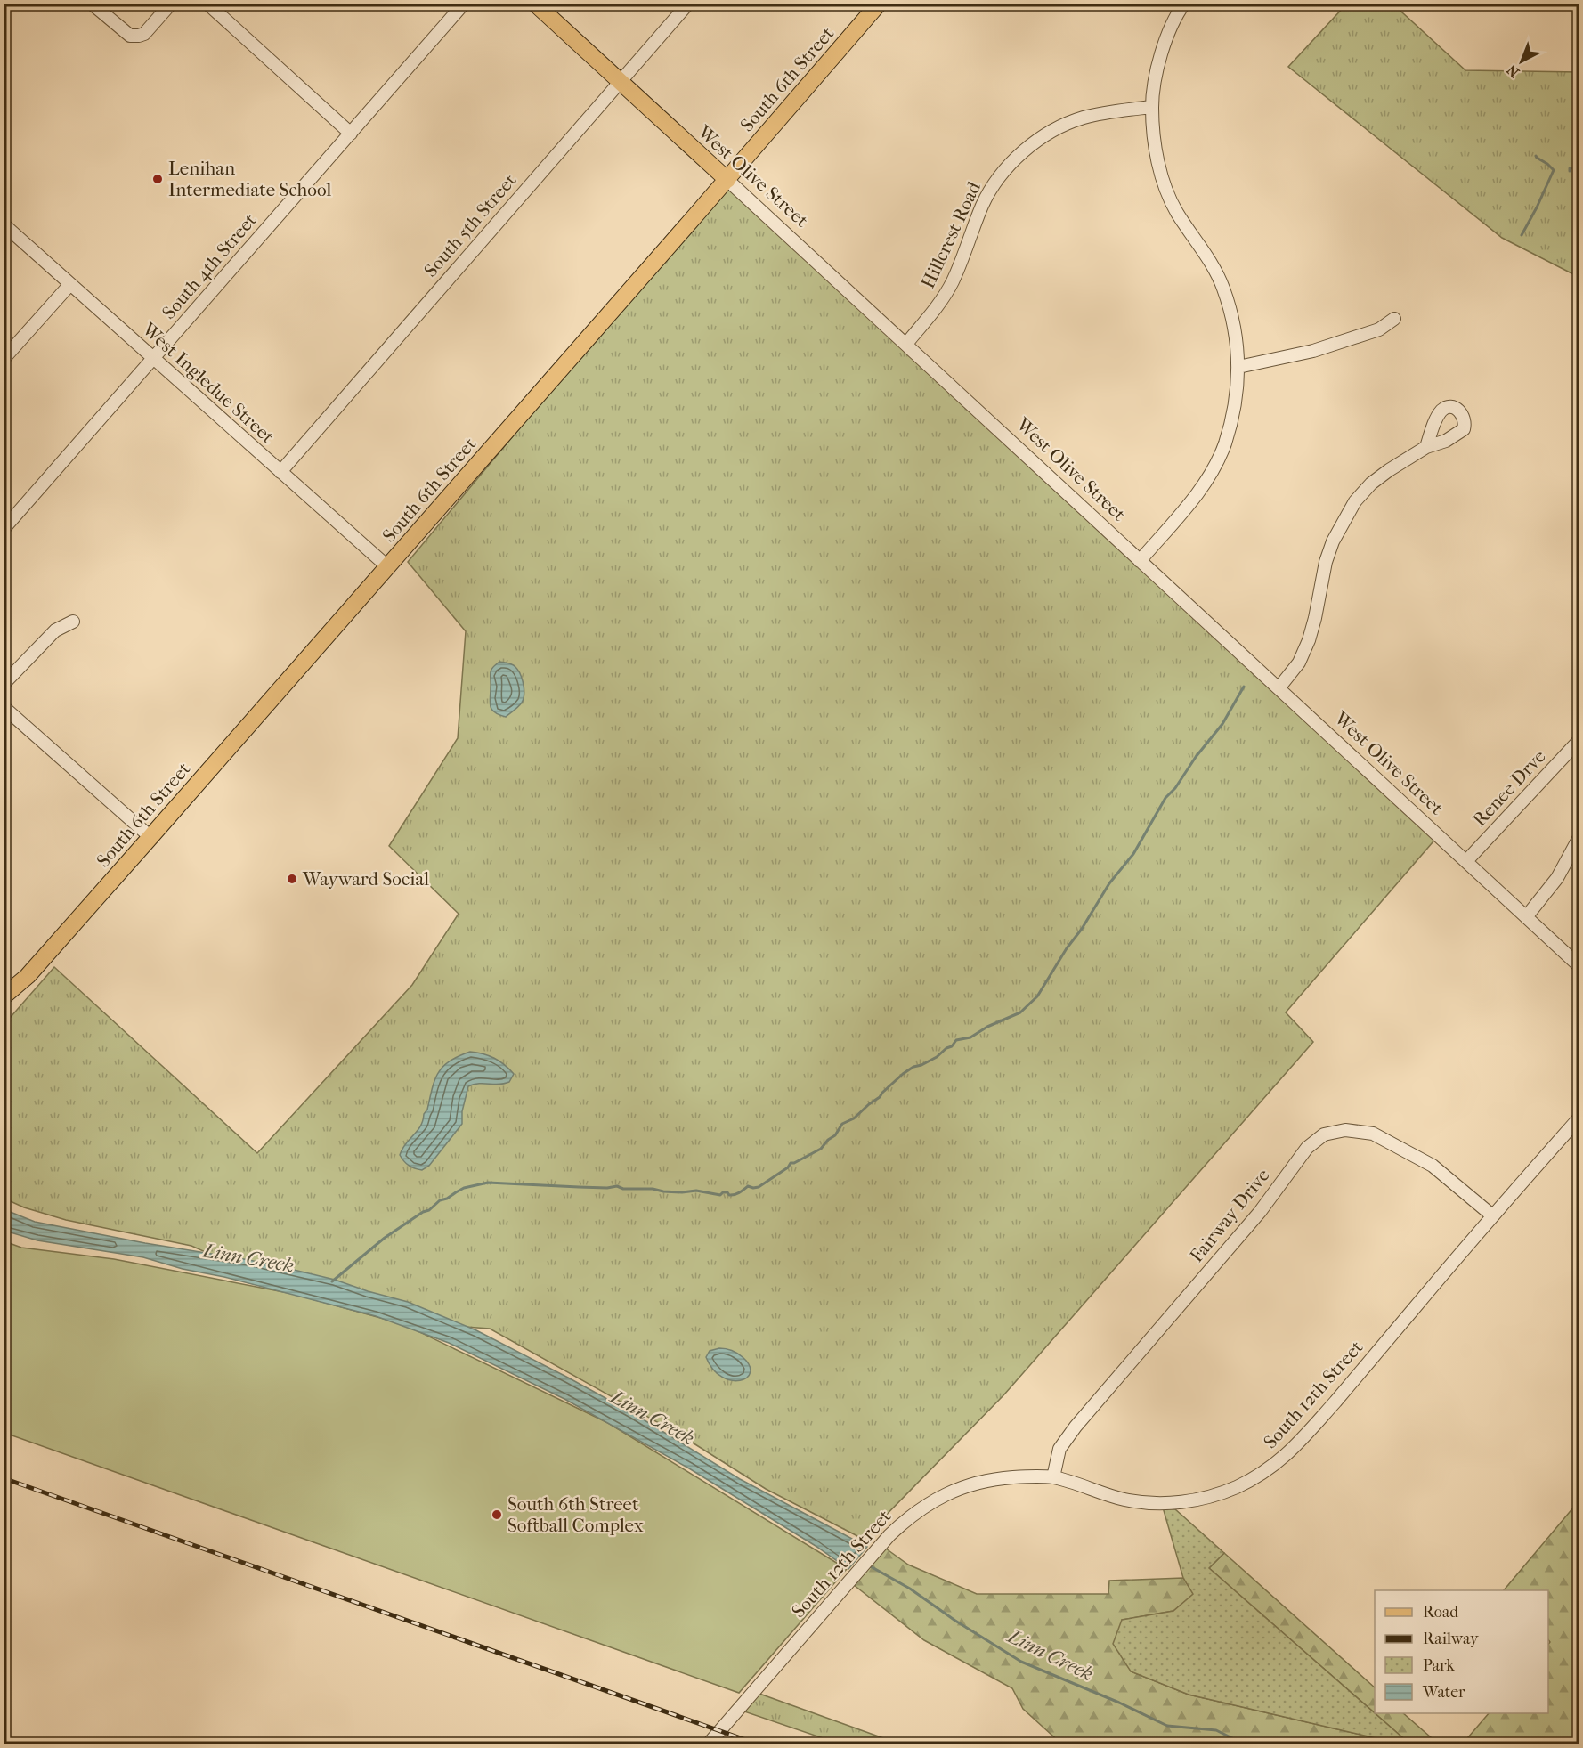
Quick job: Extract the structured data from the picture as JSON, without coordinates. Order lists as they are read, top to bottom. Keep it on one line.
{"streets":{"main road":["South 6th Street","West Olive Street"],"street":["South 5th Street","Hillcrest Road","South 4th Street","West Ingledue Street","Renee Drve","Fairway Drive","South 12th Street"]},"crossings":[["South 6th Street","West Olive Street"],["South 6th Street","West Ingledue Street"],["West Olive Street","South 5th Street"],["West Olive Street","Hillcrest Road"],["West Olive Street","Renee Drve"],["South 5th Street","West Ingledue Street"],["South 4th Street","West Ingledue Street"],["Fairway Drive","South 12th Street"]],"water":["Linn Creek"],"places":["Lenihan Intermediate School","Wayward Social","South 6th Street Softball Complex"],"legend":["Road","Railway","Park","Water"],"north":"bottom left"}
